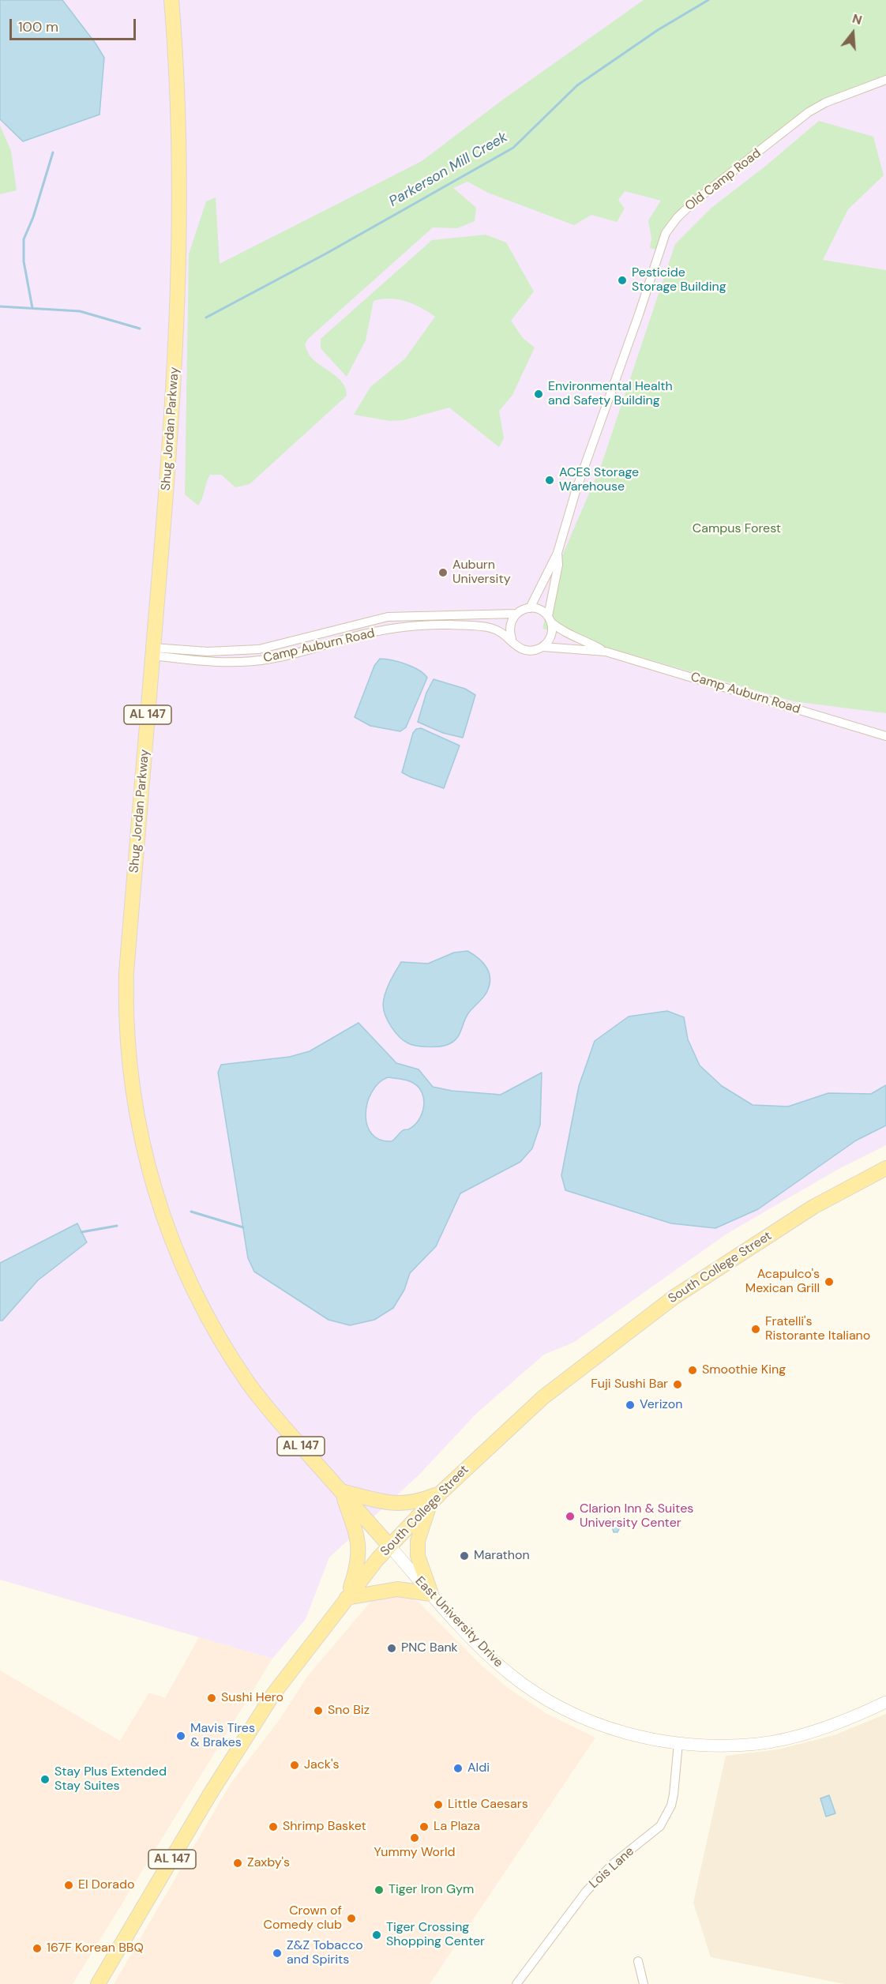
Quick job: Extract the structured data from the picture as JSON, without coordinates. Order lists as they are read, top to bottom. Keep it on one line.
{"streets":{"main road":["Shug Jordan Parkway","AL 147","South College Street","East University Drive"],"street":["Old Camp Road","Camp Auburn Road","Lois Lane"]},"crossings":[["Old Camp Road","Camp Auburn Road"],["Shug Jordan Parkway","Camp Auburn Road"],["Shug Jordan Parkway","South College Street"],["Shug Jordan Parkway","East University Drive"],["South College Street","East University Drive"],["East University Drive","Lois Lane"]],"water":["Parkerson Mill Creek"],"parks":["Campus Forest"],"places":["Pesticide Storage Building","Environmental Health and Safety Building","ACES Storage Warehouse","Auburn University","Acapulco's Mexican Grill","Fratelli's Ristorante Italiano","Smoothie King","Fuji Sushi Bar","Verizon","Clarion Inn & Suites University Center","Marathon","PNC Bank","Sushi Hero","Sno Biz","Mavis Tires & Brakes","Jack's","Aldi","Stay Plus Extended Stay Suites","Little Caesars","Shrimp Basket","La Plaza","Yummy World","Zaxby's","El Dorado","Tiger Iron Gym","Crown of Comedy club","Tiger Crossing Shopping Center","167F Korean BBQ","Z&Z Tobacco and Spirits"],"scale_bar":"100 m","north":"top"}
